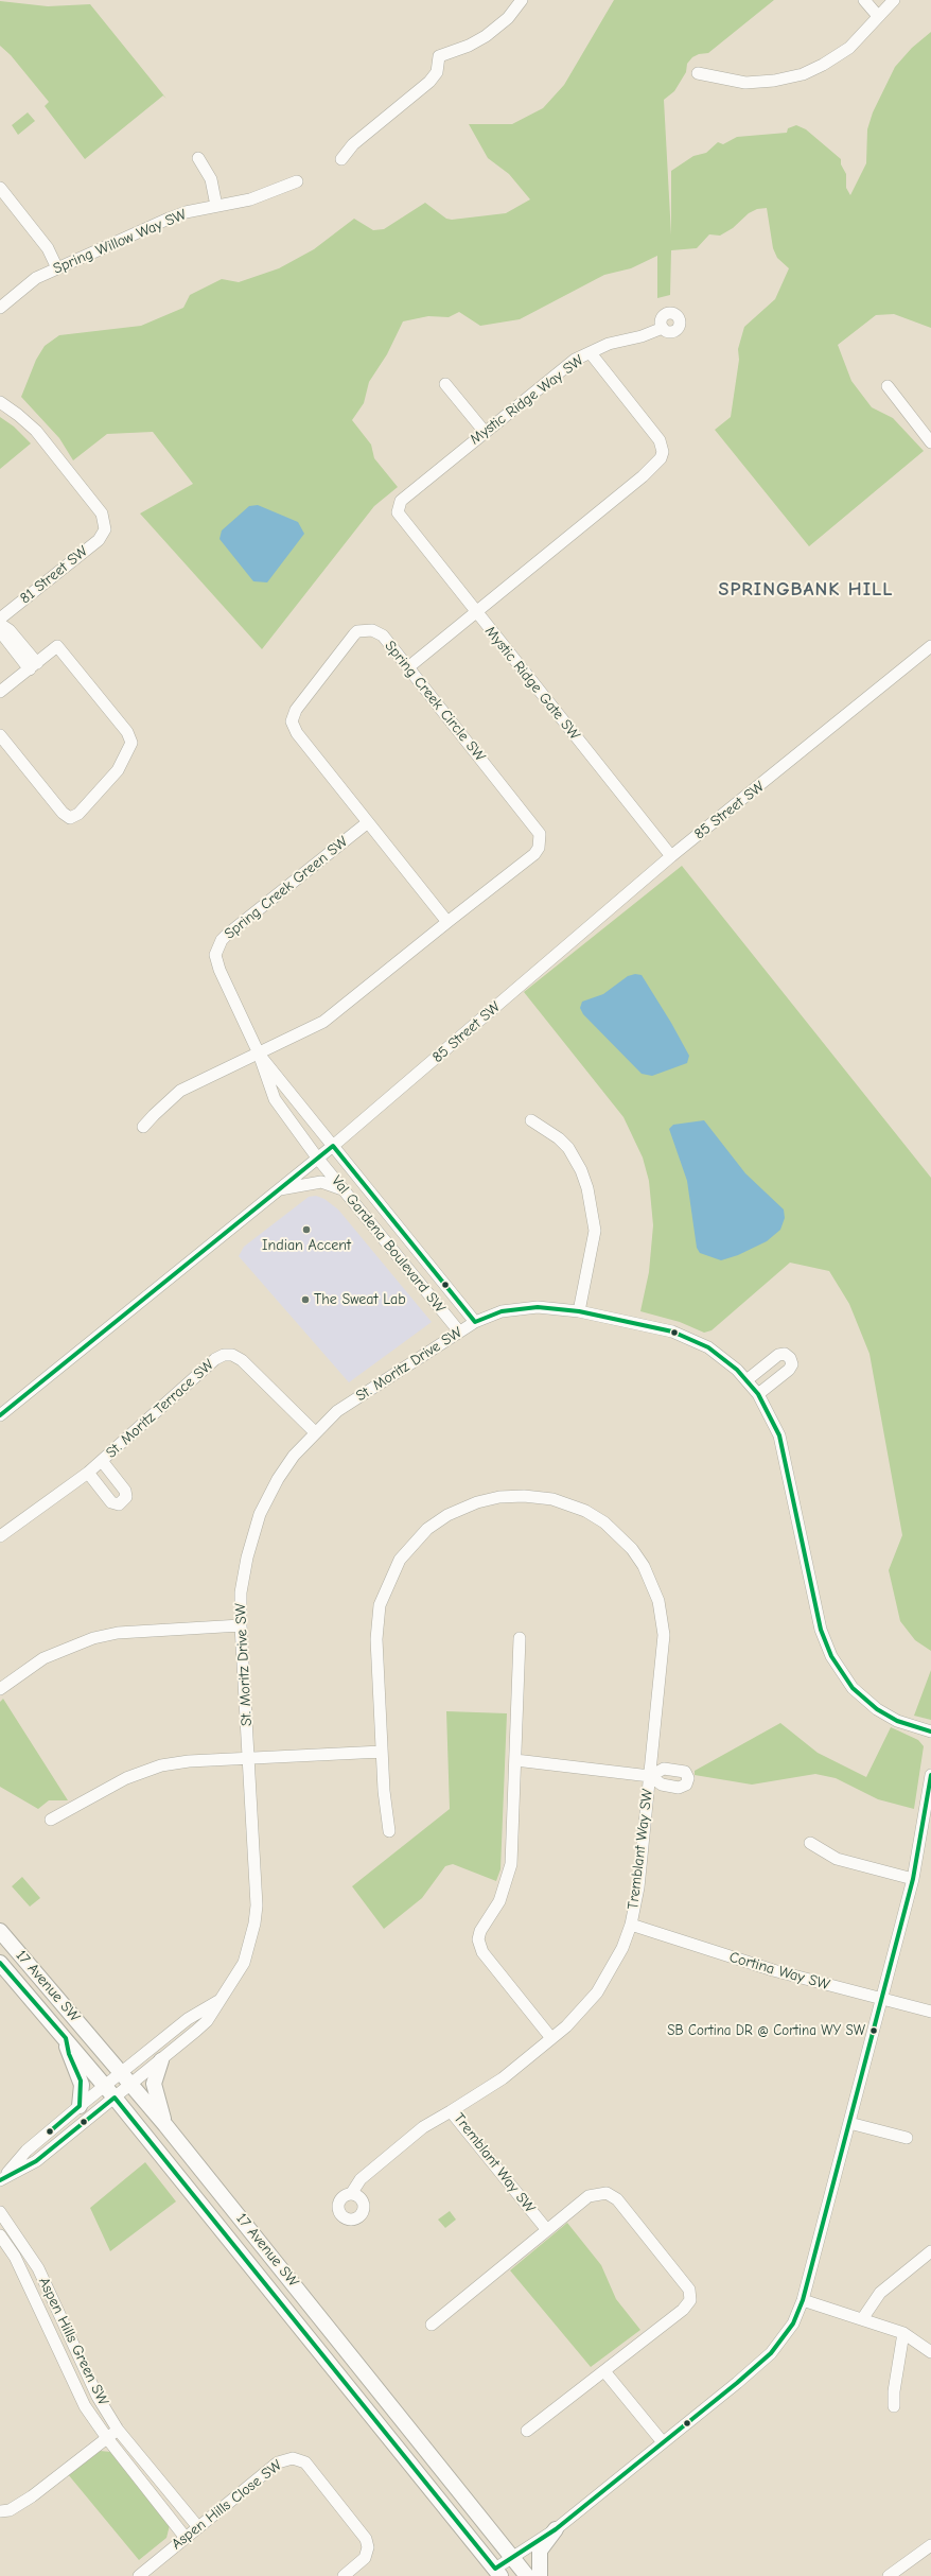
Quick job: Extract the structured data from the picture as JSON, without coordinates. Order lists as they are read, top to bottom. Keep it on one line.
{"streets":{"main road":["17 Avenue SW"],"street":["Spring Willow Way SW","Mystic Ridge Way SW","81 Street SW","Mystic Ridge Gate SW","Spring Creek Circle SW","85 Street SW","Spring Creek Green SW","Val Gardena Boulevard SW","St. Moritz Drive SW","St. Moritz Terrace SW","Tremblant Way SW","Cortina Way SW","Aspen Hills Green SW","Aspen Hills Close SW"]},"crossings":[["Mystic Ridge Way SW","Mystic Ridge Gate SW"],["Mystic Ridge Gate SW","85 Street SW"],["Spring Creek Circle SW","Spring Creek Green SW"],["85 Street SW","Spring Creek Green SW"],["85 Street SW","Val Gardena Boulevard SW"],["Spring Creek Green SW","Val Gardena Boulevard SW"],["Val Gardena Boulevard SW","St. Moritz Drive SW"],["St. Moritz Drive SW","St. Moritz Terrace SW"],["St. Moritz Drive SW","17 Avenue SW"],["Tremblant Way SW","Cortina Way SW"],["Aspen Hills Green SW","Aspen Hills Close SW"]],"districts":["SPRINGBANK HILL"],"places":["Indian Accent","The Sweat Lab","SB Cortina DR @ Cortina WY SW"]}
